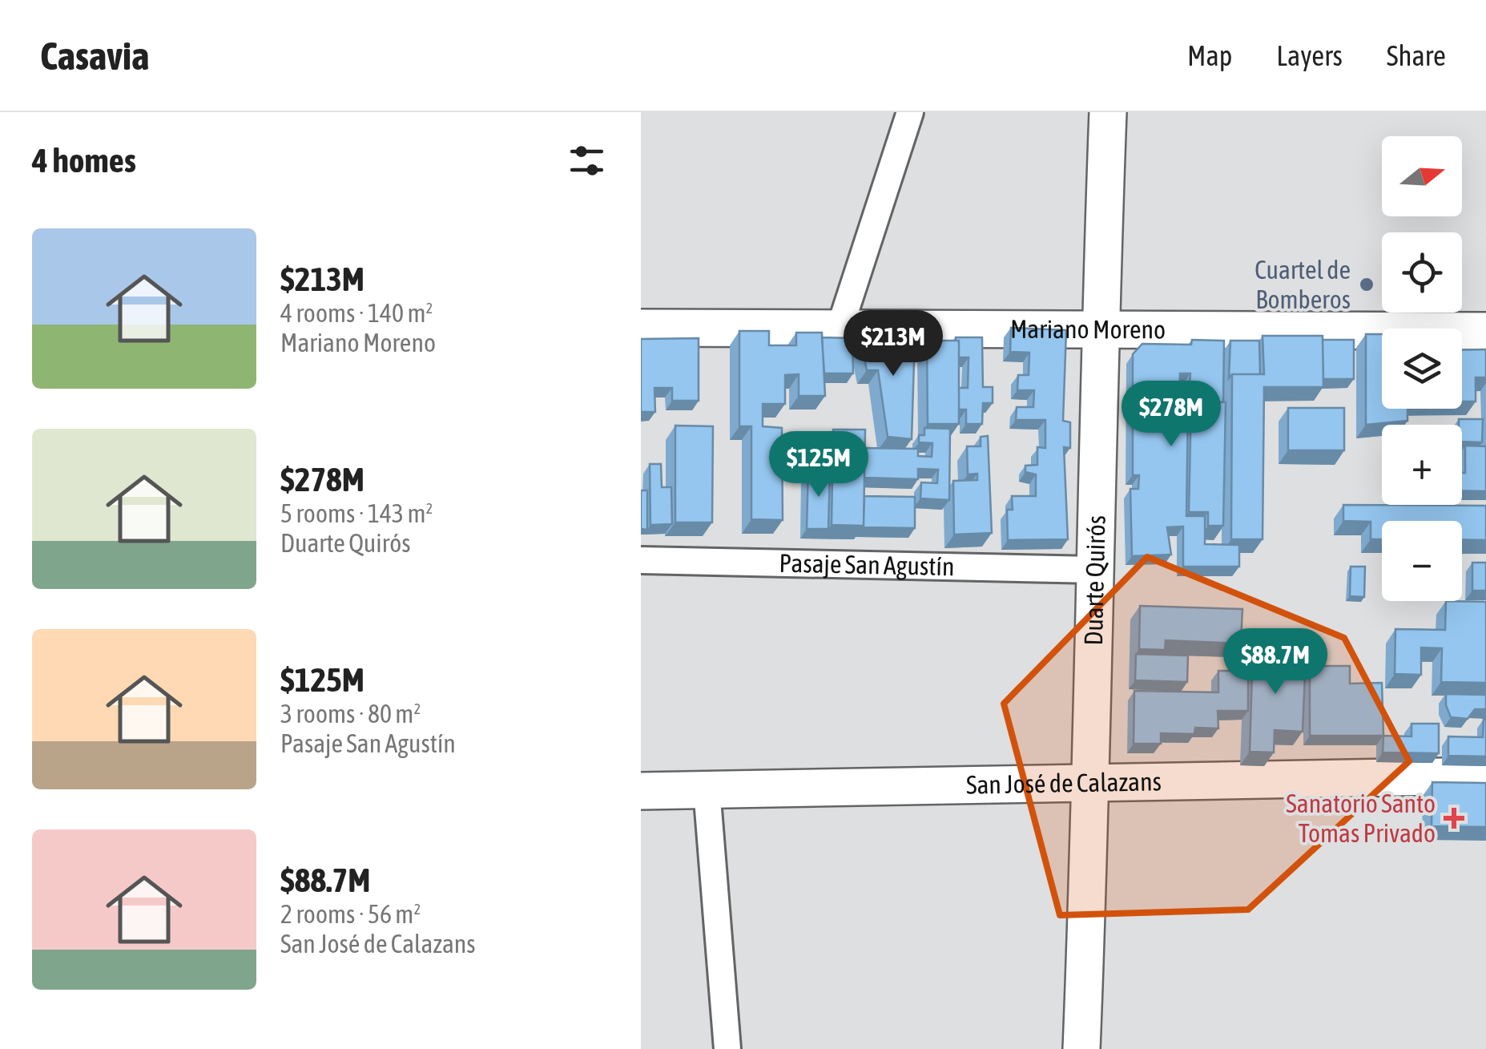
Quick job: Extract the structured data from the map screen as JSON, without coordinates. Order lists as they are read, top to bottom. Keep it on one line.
{"streets":{"street":["Mariano Moreno","Pasaje San Agustín","Duarte Quirós","San José de Calazans"]},"crossings":[["Mariano Moreno","Duarte Quirós"],["Pasaje San Agustín","Duarte Quirós"],["Duarte Quirós","San José de Calazans"]],"places":{"other":["Cuartel de Bomberos"],"health":["Sanatorio Santo Tomas Privado"]},"north":"right","page":{"header":"Casavia","nav":["Map","Layers","Share"],"heading":"4 homes","map_buttons":["+","−"],"list":[{"name":"$213M","note":"4 rooms · 140 m² · Mariano Moreno"},{"name":"$278M","note":"5 rooms · 143 m² · Duarte Quirós"},{"name":"$125M","note":"3 rooms · 80 m² · Pasaje San Agustín"},{"name":"$88.7M","note":"2 rooms · 56 m² · San José de Calazans"}],"price":["$213M","$278M","$125M","$88.7M"]}}
